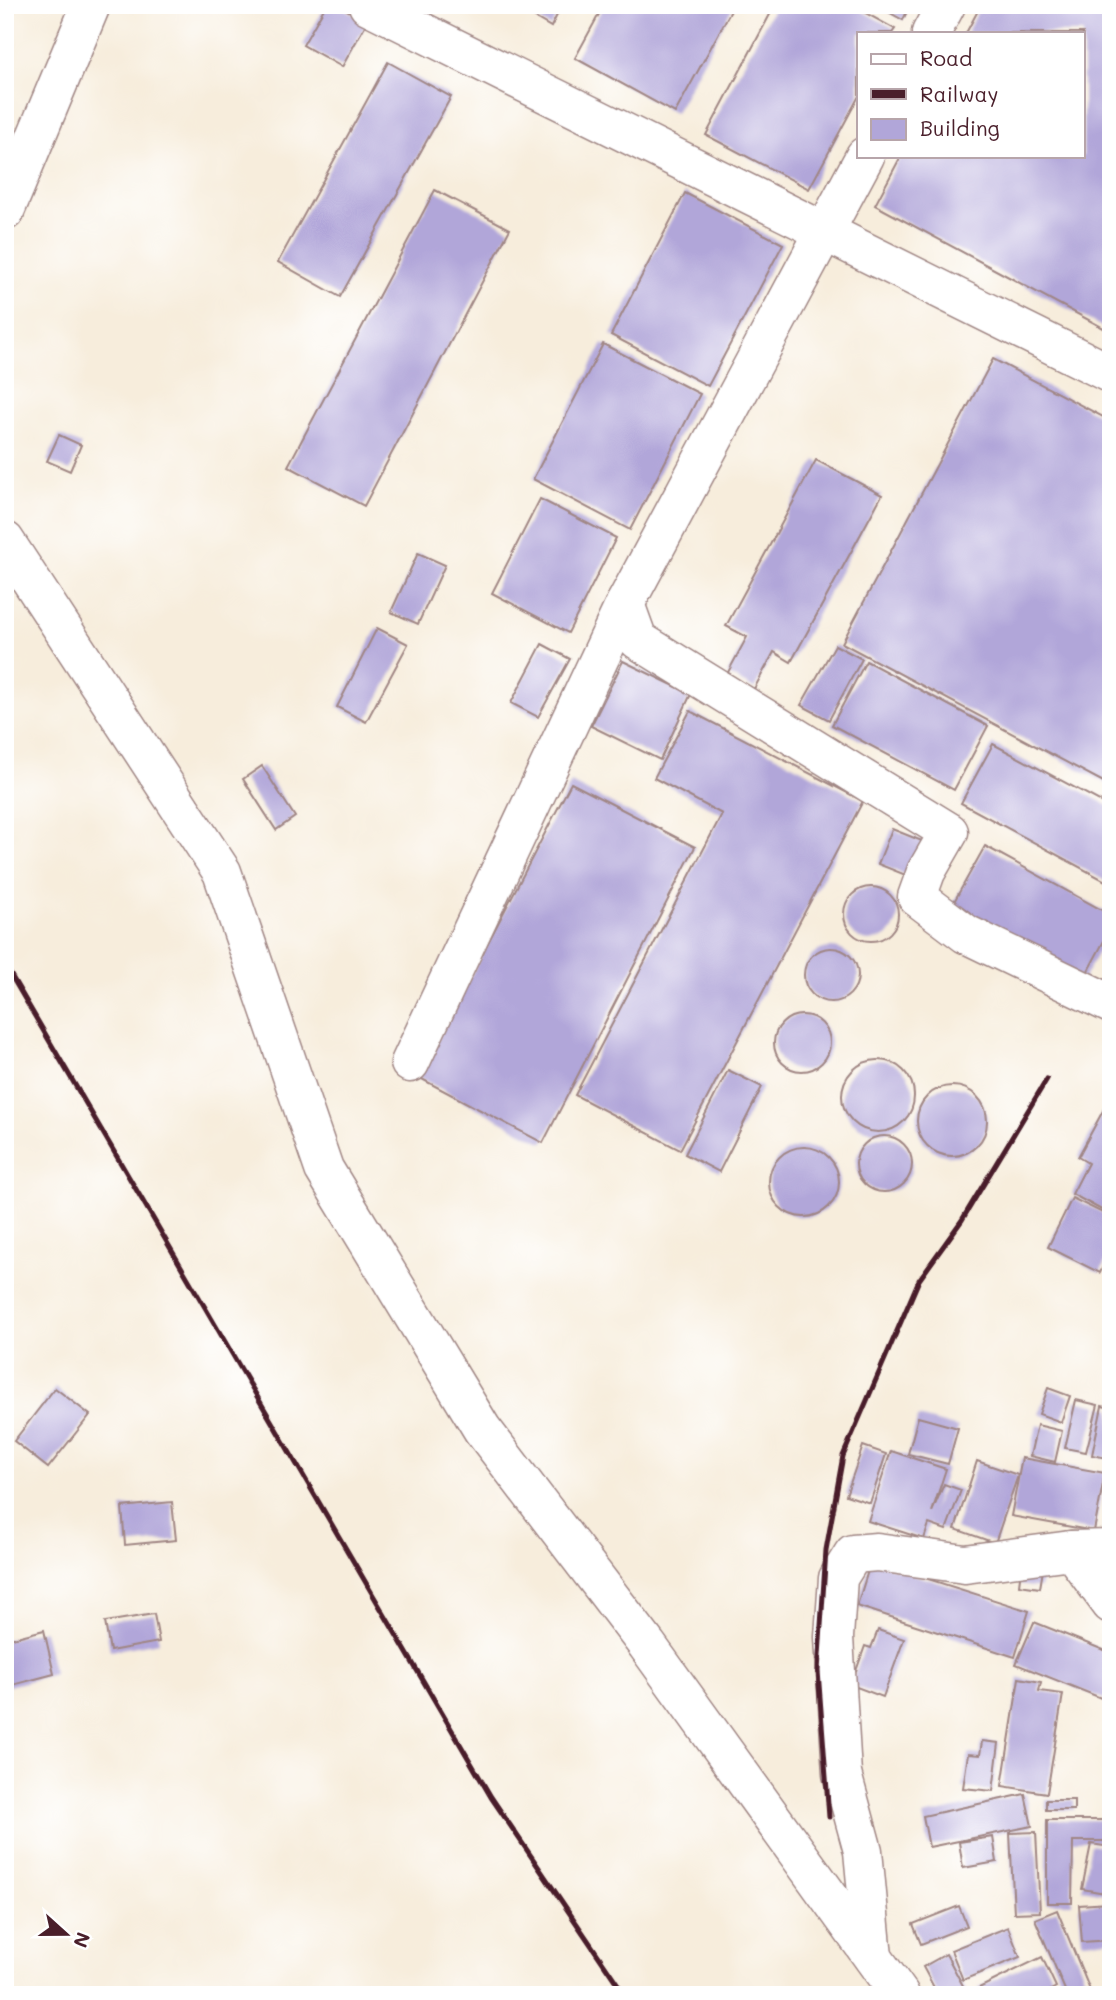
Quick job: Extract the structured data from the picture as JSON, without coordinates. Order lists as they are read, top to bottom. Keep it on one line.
{"legend":["Road","Railway","Building"],"north":"right"}
